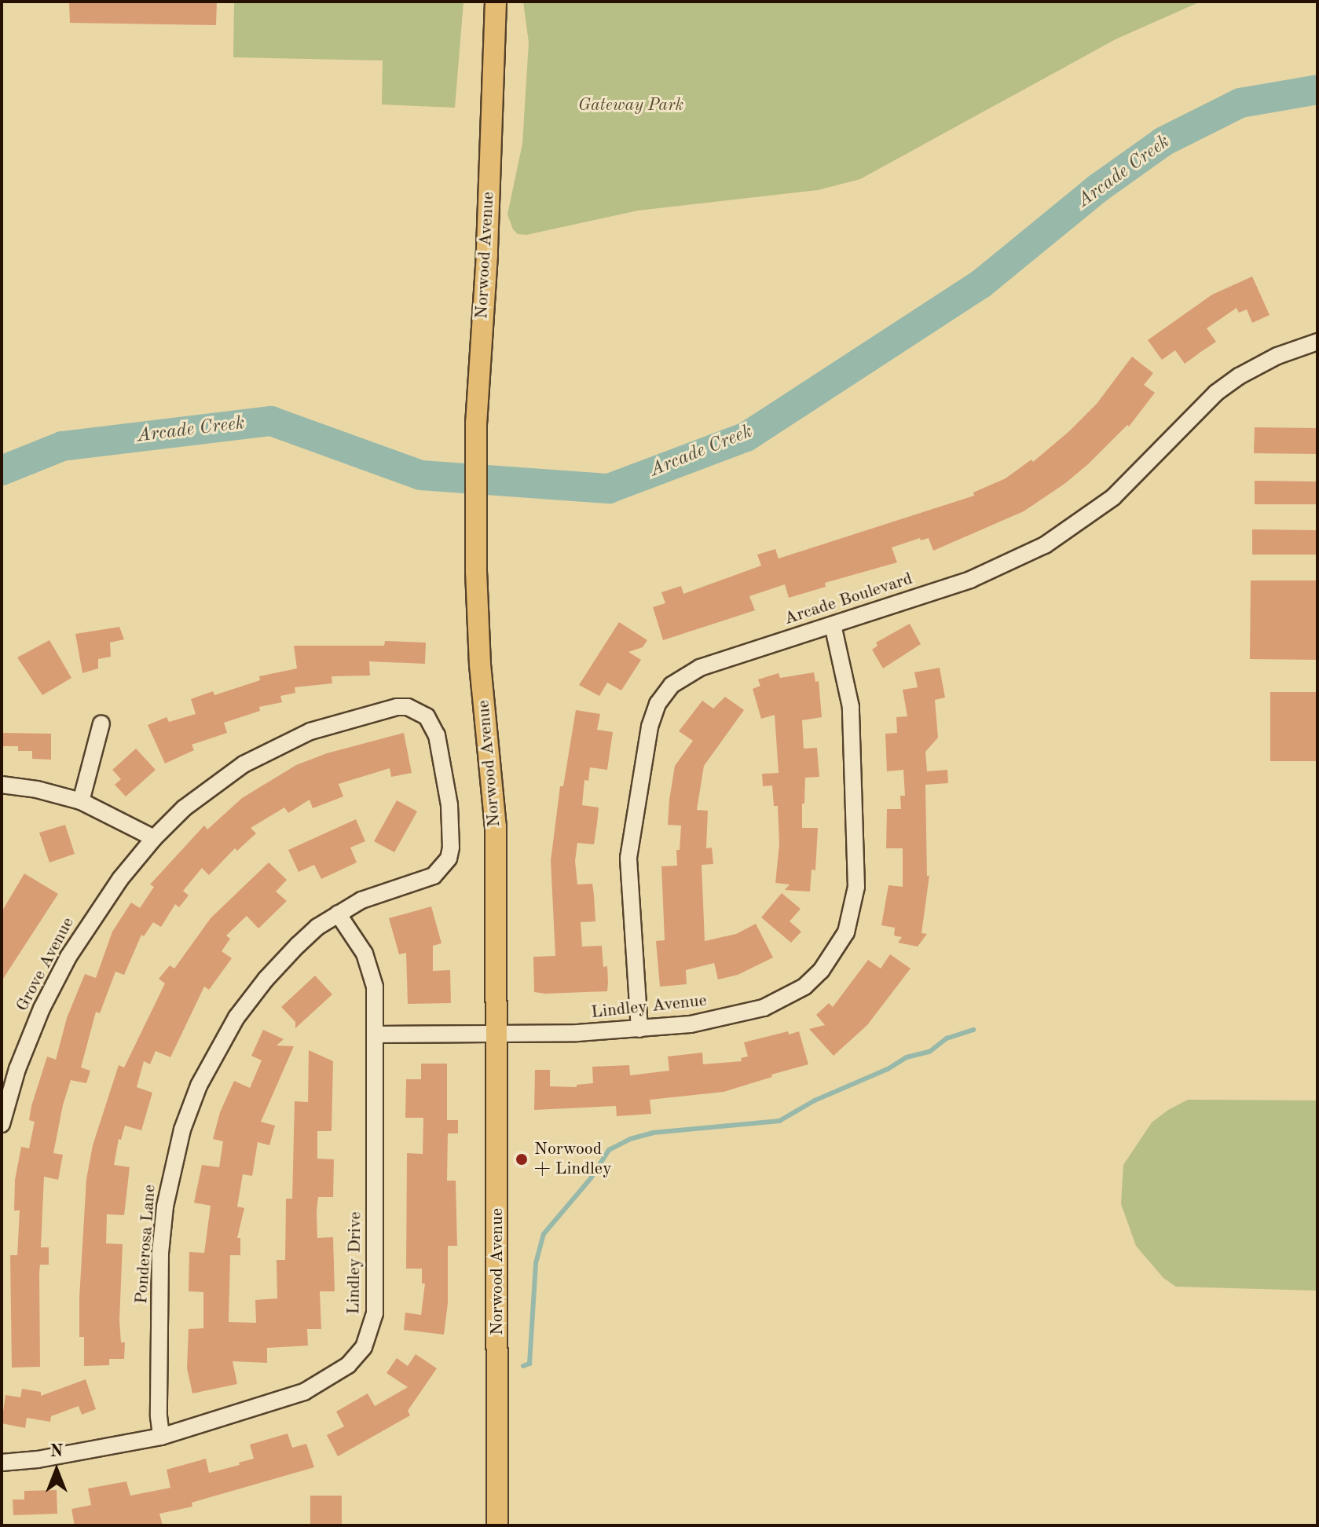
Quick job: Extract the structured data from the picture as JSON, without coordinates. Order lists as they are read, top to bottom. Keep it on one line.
{"streets":{"main road":["Norwood Avenue"],"street":["Arcade Boulevard","Grove Avenue","Lindley Avenue","Ponderosa Lane","Lindley Drive"]},"crossings":[["Norwood Avenue","Lindley Avenue"],["Arcade Boulevard","Lindley Avenue"],["Grove Avenue","Ponderosa Lane"],["Lindley Avenue","Lindley Drive"],["Ponderosa Lane","Lindley Drive"]],"water":["Arcade Creek"],"parks":["Gateway Park"],"places":["Norwood + Lindley"],"north":"top"}
